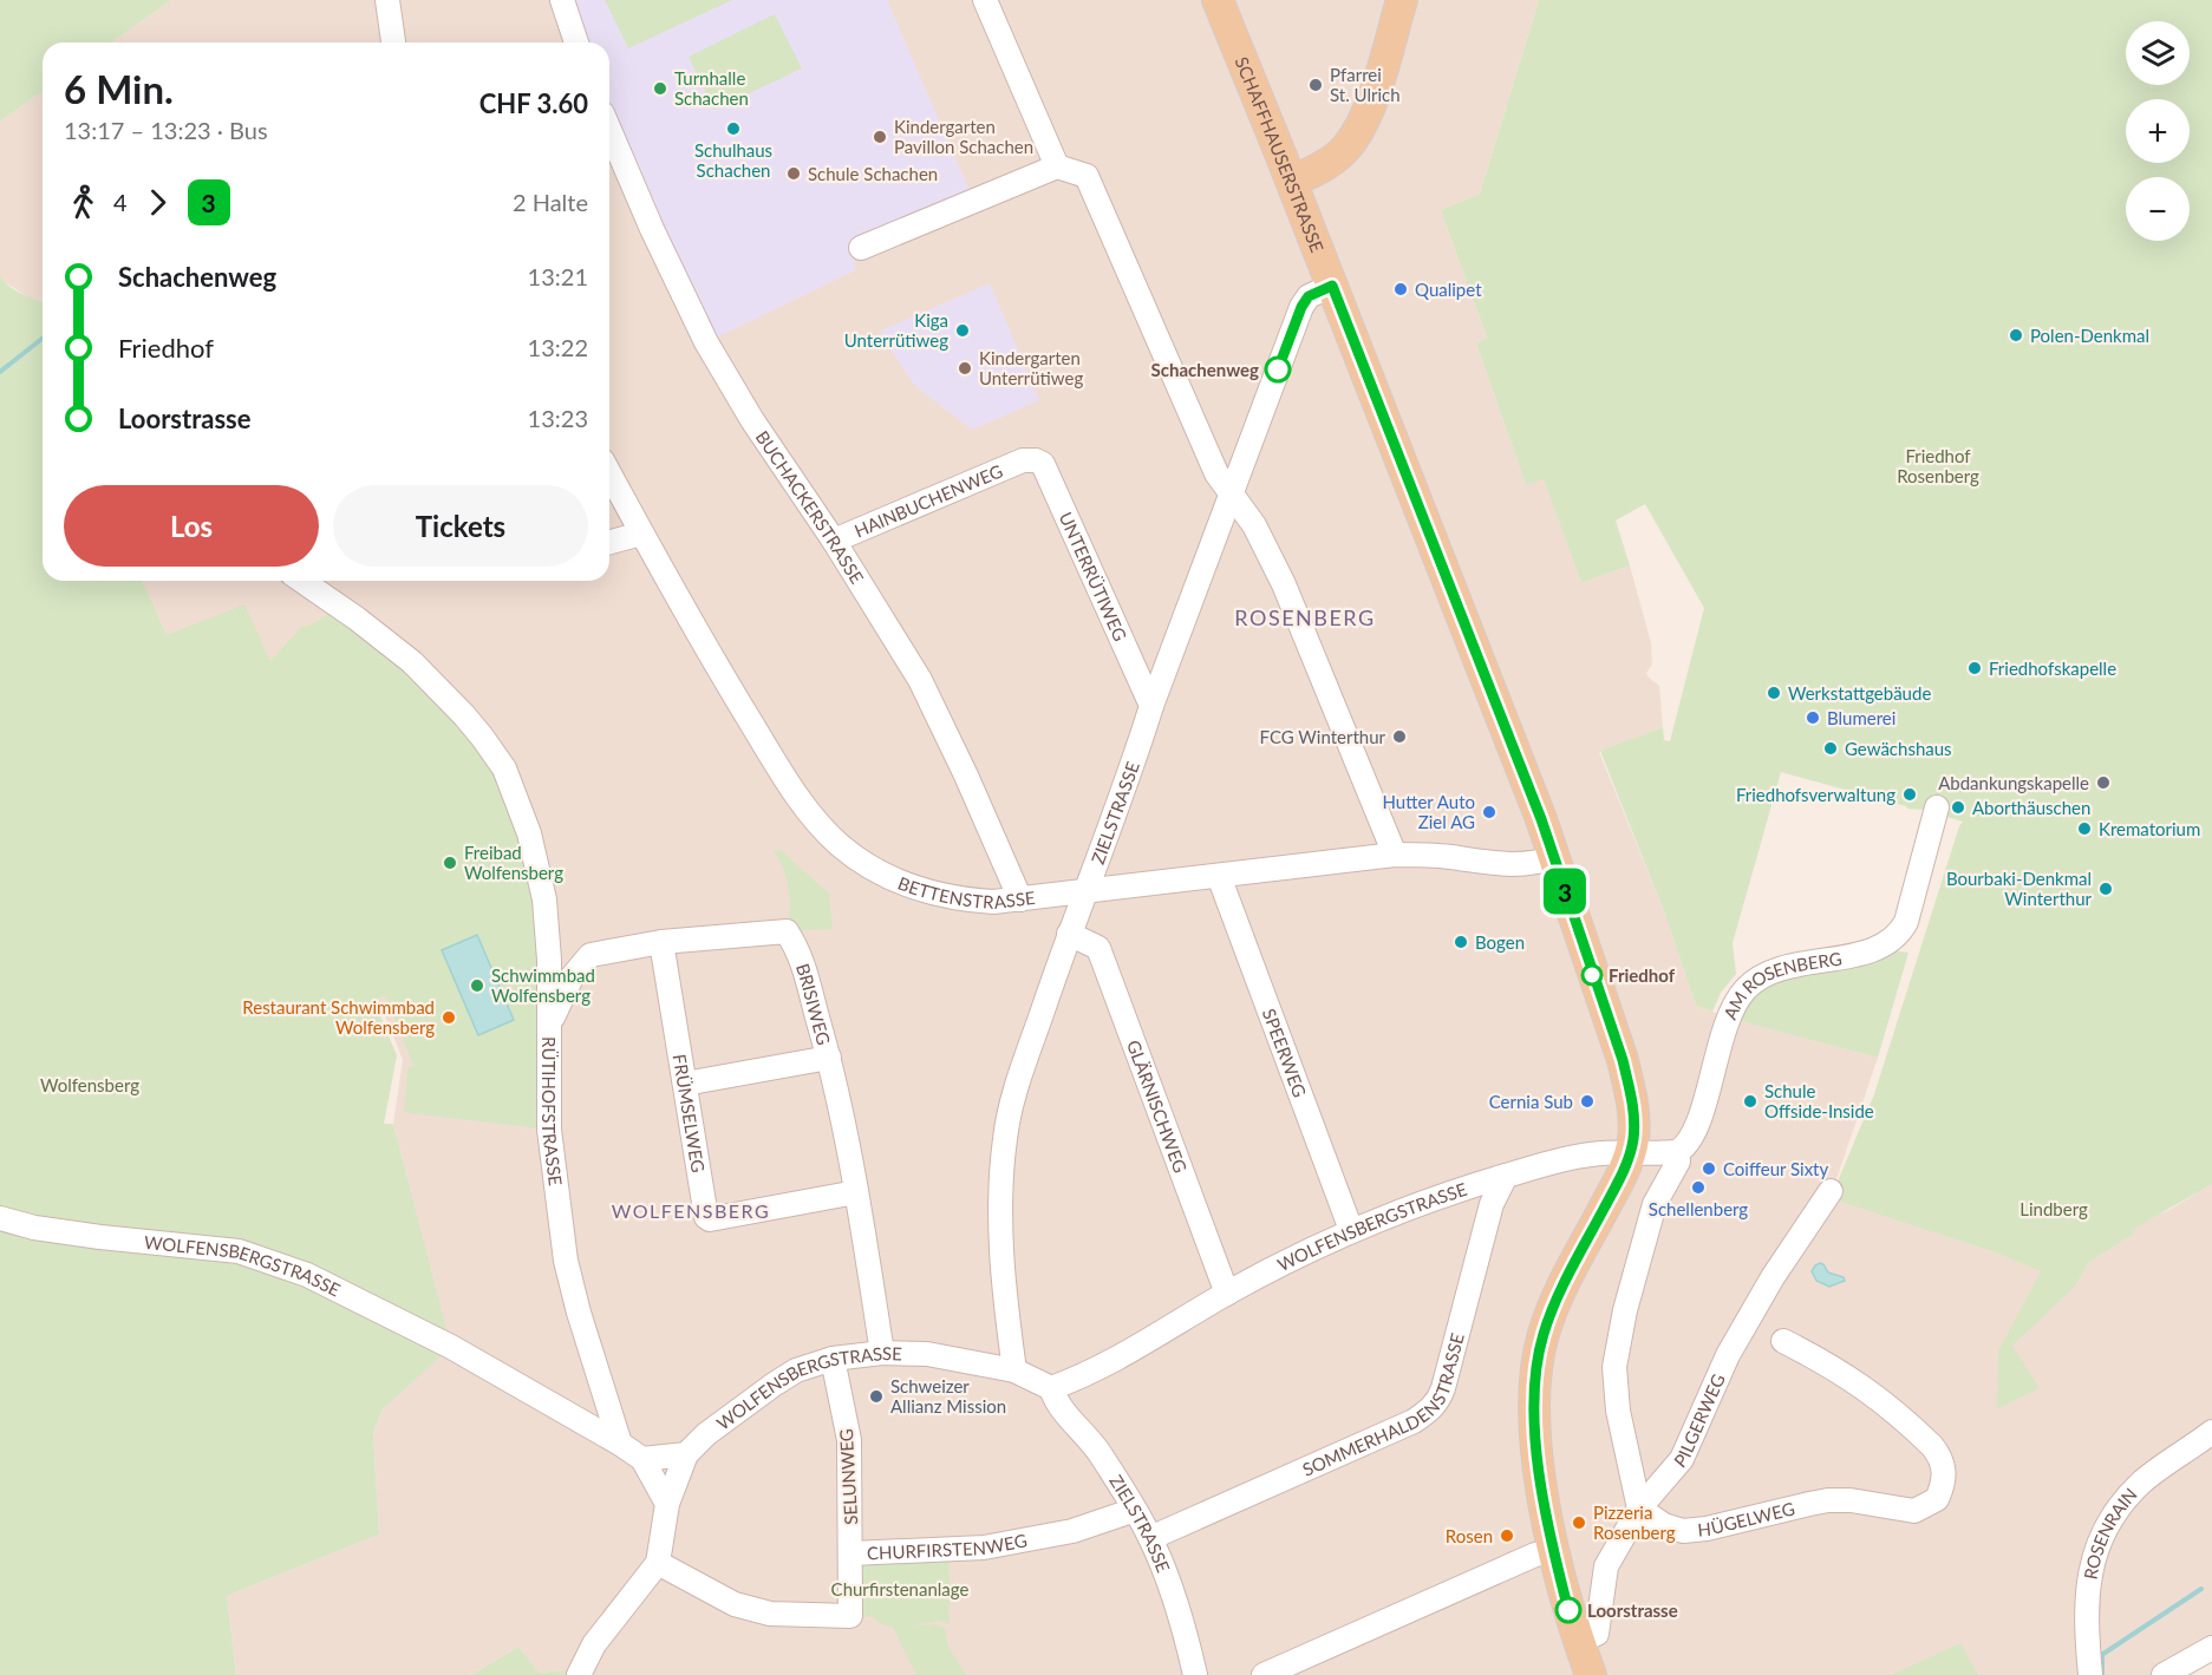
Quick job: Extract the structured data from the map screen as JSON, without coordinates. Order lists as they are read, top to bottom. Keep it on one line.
{"streets":{"main road":["SCHAFFHAUSERSTRASSE"],"street":["HAINBUCHENWEG","BUCHACKERSTRASSE","UNTERRÜTIWEG","ZIELSTRASSE","BETTENSTRASSE","AM ROSENBERG","BRISIWEG","SPEERWEG","GLÄRNISCHWEG","RÜTIHOFSTRASSE","FRÜMSELWEG","WOLFENSBERGSTRASSE","SOMMERHALDENSTRASSE","PILGERWEG","SELUNWEG","HÜGELWEG","ROSENRAIN","CHURFIRSTENWEG"]},"crossings":[["SCHAFFHAUSERSTRASSE","ZIELSTRASSE"],["SCHAFFHAUSERSTRASSE","BETTENSTRASSE"],["SCHAFFHAUSERSTRASSE","WOLFENSBERGSTRASSE"],["SCHAFFHAUSERSTRASSE","PILGERWEG"],["HAINBUCHENWEG","BUCHACKERSTRASSE"],["HAINBUCHENWEG","UNTERRÜTIWEG"],["BUCHACKERSTRASSE","BETTENSTRASSE"],["UNTERRÜTIWEG","ZIELSTRASSE"],["ZIELSTRASSE","BETTENSTRASSE"],["ZIELSTRASSE","GLÄRNISCHWEG"],["ZIELSTRASSE","WOLFENSBERGSTRASSE"],["ZIELSTRASSE","SOMMERHALDENSTRASSE"],["ZIELSTRASSE","CHURFIRSTENWEG"],["BETTENSTRASSE","SPEERWEG"],["BRISIWEG","RÜTIHOFSTRASSE"],["BRISIWEG","FRÜMSELWEG"],["BRISIWEG","WOLFENSBERGSTRASSE"],["SPEERWEG","WOLFENSBERGSTRASSE"],["GLÄRNISCHWEG","WOLFENSBERGSTRASSE"],["RÜTIHOFSTRASSE","WOLFENSBERGSTRASSE"],["WOLFENSBERGSTRASSE","SOMMERHALDENSTRASSE"],["WOLFENSBERGSTRASSE","SELUNWEG"],["PILGERWEG","HÜGELWEG"],["SELUNWEG","CHURFIRSTENWEG"]],"districts":["ROSENBERG","WOLFENSBERG"],"parks":["Friedhof Rosenberg","Wolfensberg","Lindberg","Churfirstenanlage"],"places":["Pfarrei St. Ulrich","Turnhalle Schachen","Schulhaus Schachen","Kindergarten Pavillon Schachen","Schule Schachen","Qualipet","Kiga Unterrütiweg","Polen-Denkmal","Kindergarten Unterrütiweg","Schachenweg","Friedhofskapelle","Werkstattgebäude","Blumerei","FCG Winterthur","Gewächshaus","Abdankungskapelle","Friedhofsverwaltung","Aborthäuschen","Hutter Auto Ziel AG","Krematorium","Freibad Wolfensberg","Bourbaki-Denkmal Winterthur","Bogen","Friedhof","Schwimmbad Wolfensberg","Restaurant Schwimmbad Wolfensberg","Cernia Sub","Schule Offside-Inside","Coiffeur Sixty","Schellenberg","Schweizer Allianz Mission","Pizzeria Rosenberg","Rosen","Loorstrasse"],"lines":["bus line 3"],"page":{"on_map":"3","map_buttons":["+","−"],"heading":["6 Min.","13:17 – 13:23 · Bus","CHF 3.60"],"legs":["4","3","2 Halte"],"list":[{"name":"Schachenweg","value":"13:21"},{"name":"Friedhof","value":"13:22"},{"name":"Loorstrasse","value":"13:23"}],"buttons":["Los","Tickets"]}}
